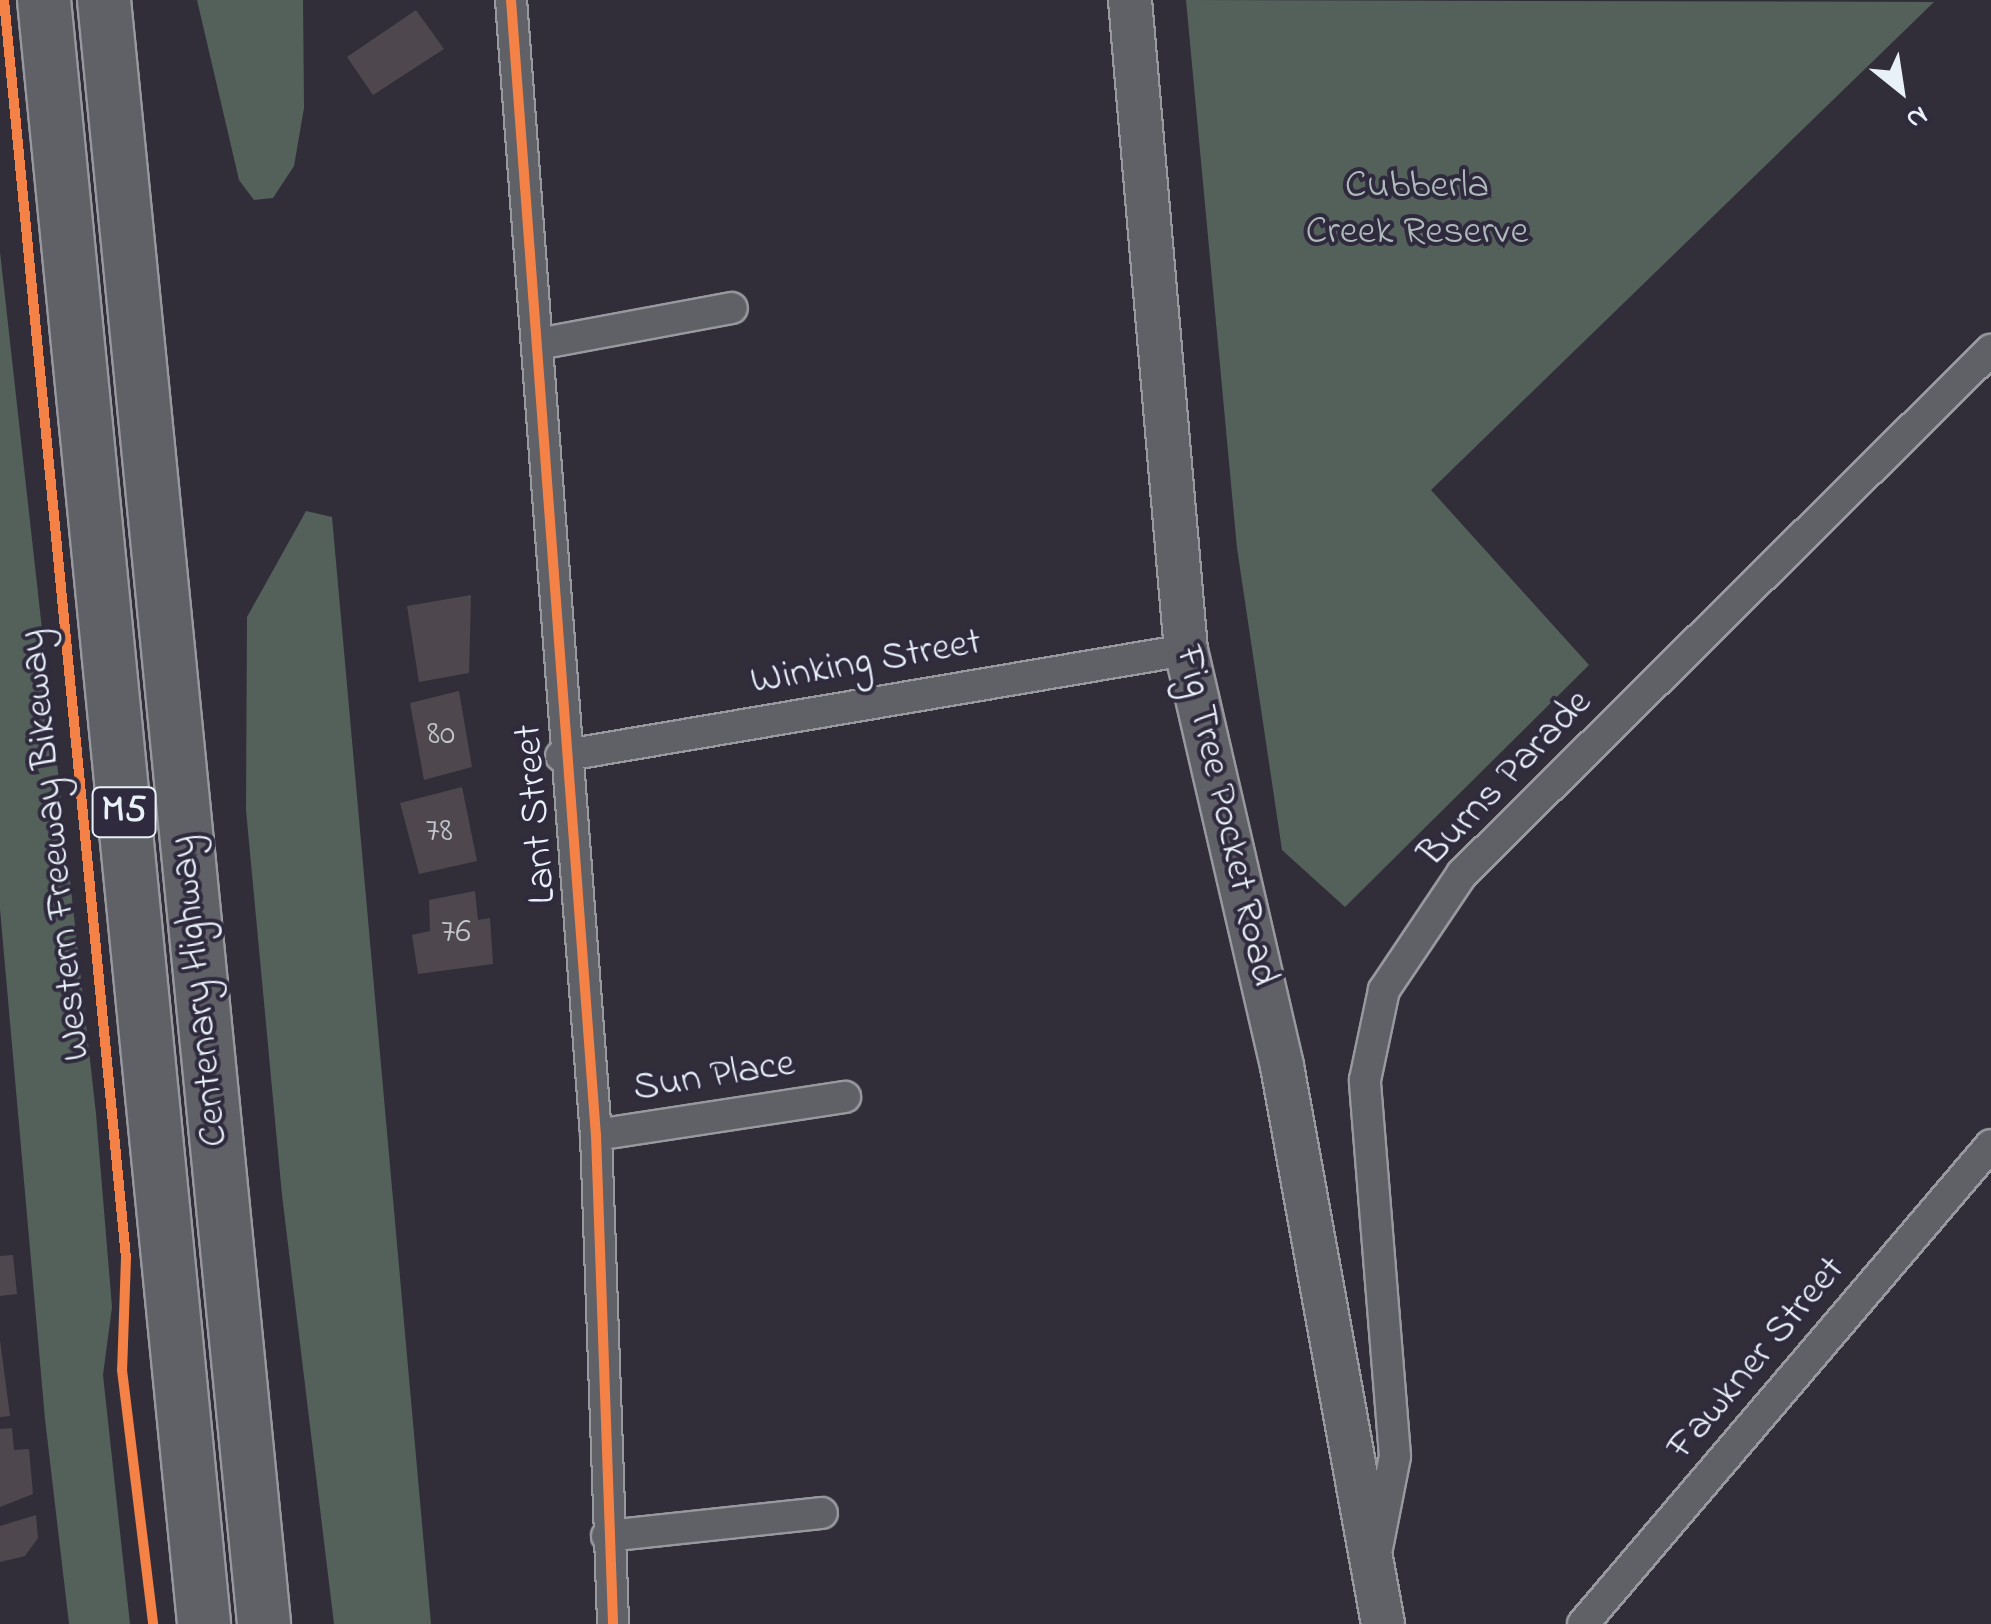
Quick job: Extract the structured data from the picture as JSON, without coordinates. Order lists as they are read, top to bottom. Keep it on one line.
{"streets":{"highway":["M5","Centenary Highway"],"main road":["Fig Tree Pocket Road"],"street":["Winking Street","Burns Parade","Lant Street","Sun Place","Fawkner Street"],"cycle path":["Western Freeway Bikeway"]},"crossings":[["Winking Street","Lant Street"],["Winking Street","Fig Tree Pocket Road"],["Burns Parade","Fig Tree Pocket Road"],["Lant Street","Sun Place"]],"parks":["Cubberla Creek Reserve"],"house_numbers":["80","78","76"],"north":"bottom right"}
